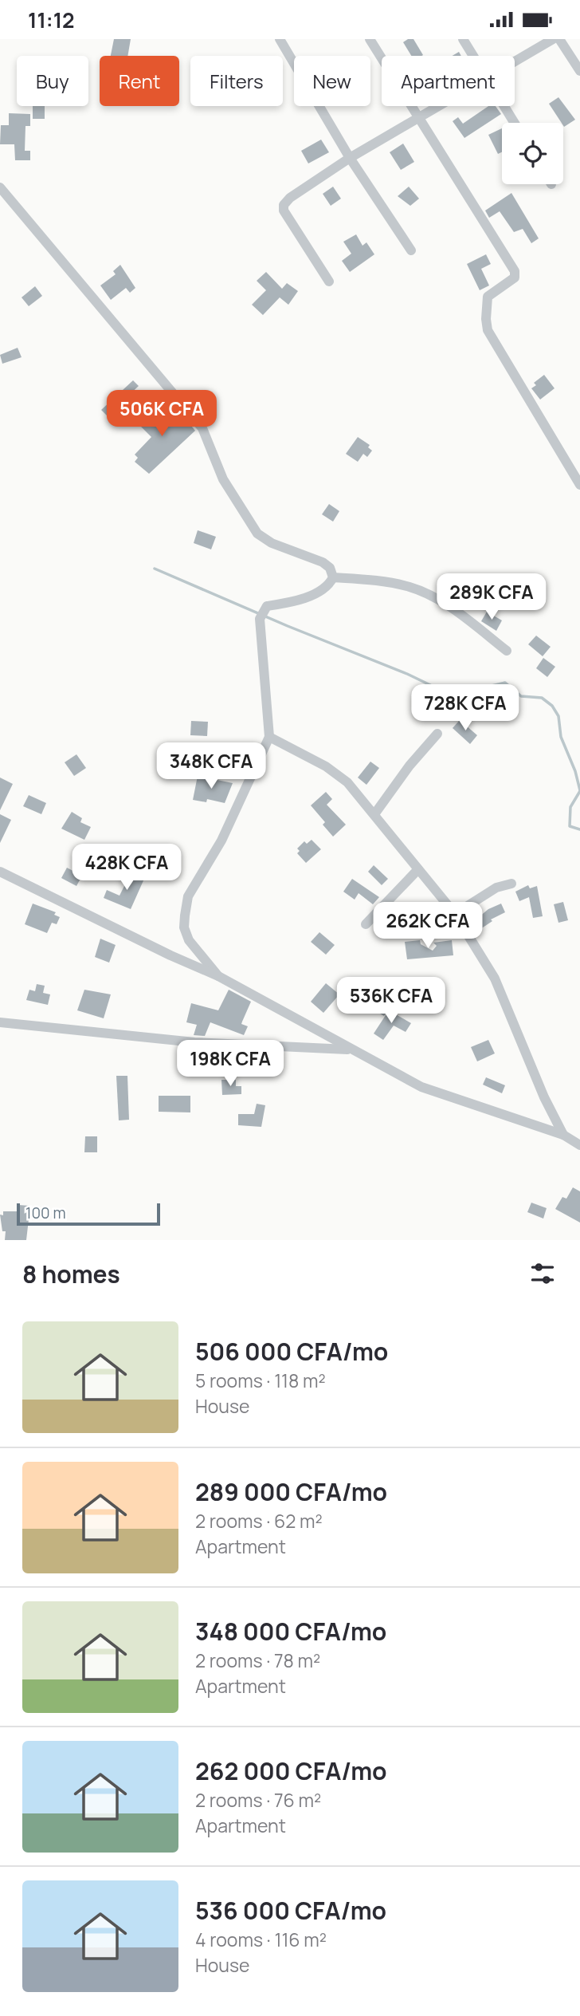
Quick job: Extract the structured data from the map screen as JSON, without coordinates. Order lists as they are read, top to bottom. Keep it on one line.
{"scale_bar":"100 m","page":{"status":"11:12","chip":["Buy","Rent","Filters","New","Apartment"],"price":["506K CFA","289K CFA","728K CFA","348K CFA","428K CFA","262K CFA","536K CFA","198K CFA"],"scale":"100 m","heading":"8 homes","list":[{"name":"506 000 CFA/mo","note":"5 rooms · 118 m² · House"},{"name":"289 000 CFA/mo","note":"2 rooms · 62 m² · Apartment"},{"name":"348 000 CFA/mo","note":"2 rooms · 78 m² · Apartment"},{"name":"262 000 CFA/mo","note":"2 rooms · 76 m² · Apartment"},{"name":"536 000 CFA/mo","note":"4 rooms · 116 m² · House"}]}}
